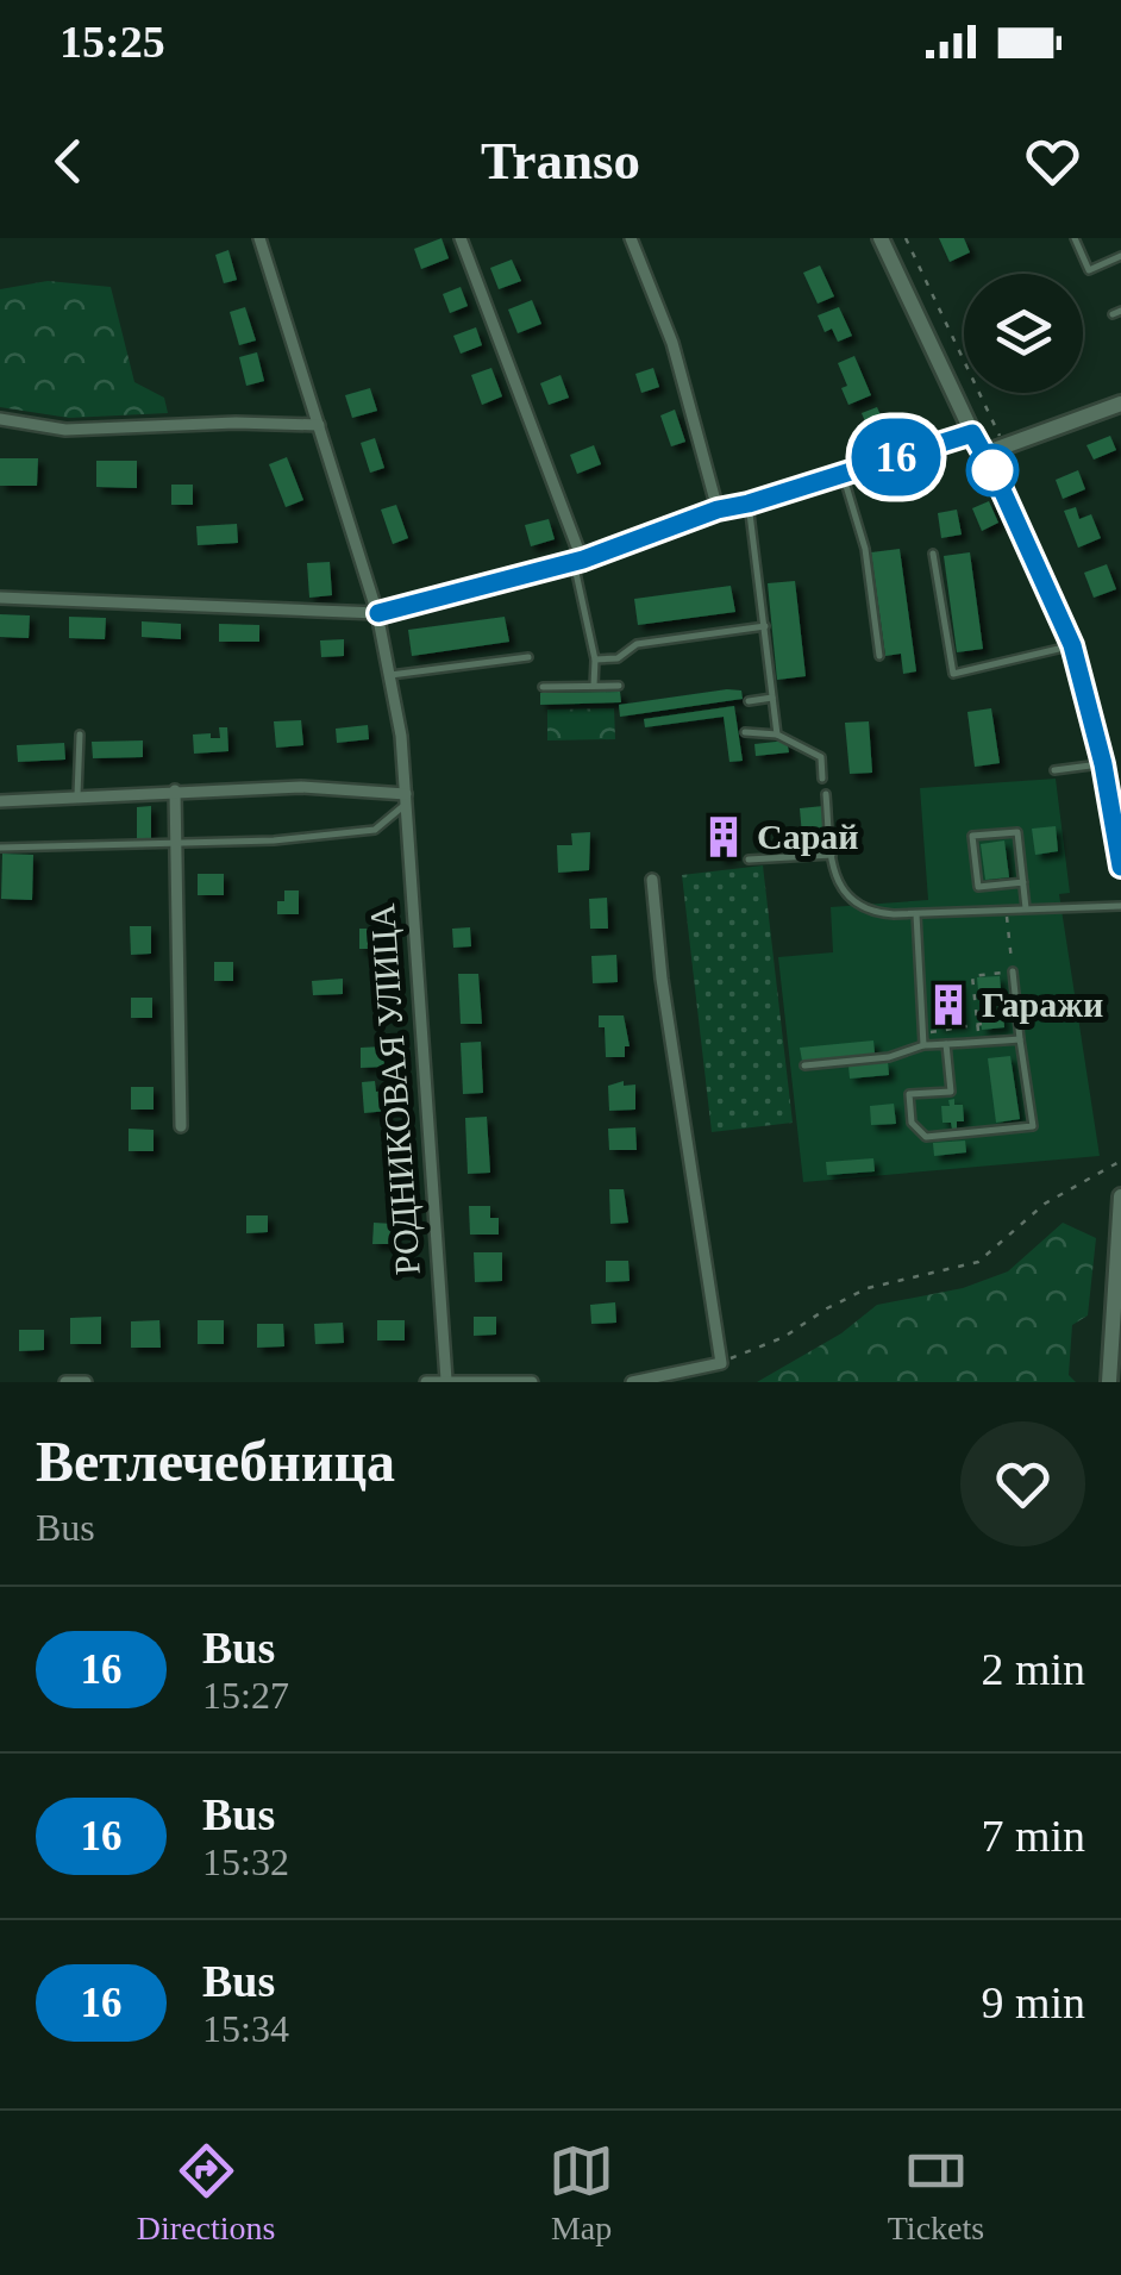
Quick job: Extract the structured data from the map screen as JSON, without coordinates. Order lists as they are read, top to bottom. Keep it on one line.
{"streets":{"street":["РОДНИКОВАЯ УЛИЦА"]},"places":{"building":["Сарай","Гаражи"]},"lines":["bus line 16"],"page":{"status":"15:25","header":"Transo","on_map":"16","heading":["Ветлечебница","Bus"],"list":[{"mark":"16","name":"Bus","note":"15:27","value":"2 min"},{"mark":"16","name":"Bus","note":"15:32","value":"7 min"},{"mark":"16","name":"Bus","note":"15:34","value":"9 min"}],"tabs":["Directions","Map","Tickets"]}}
